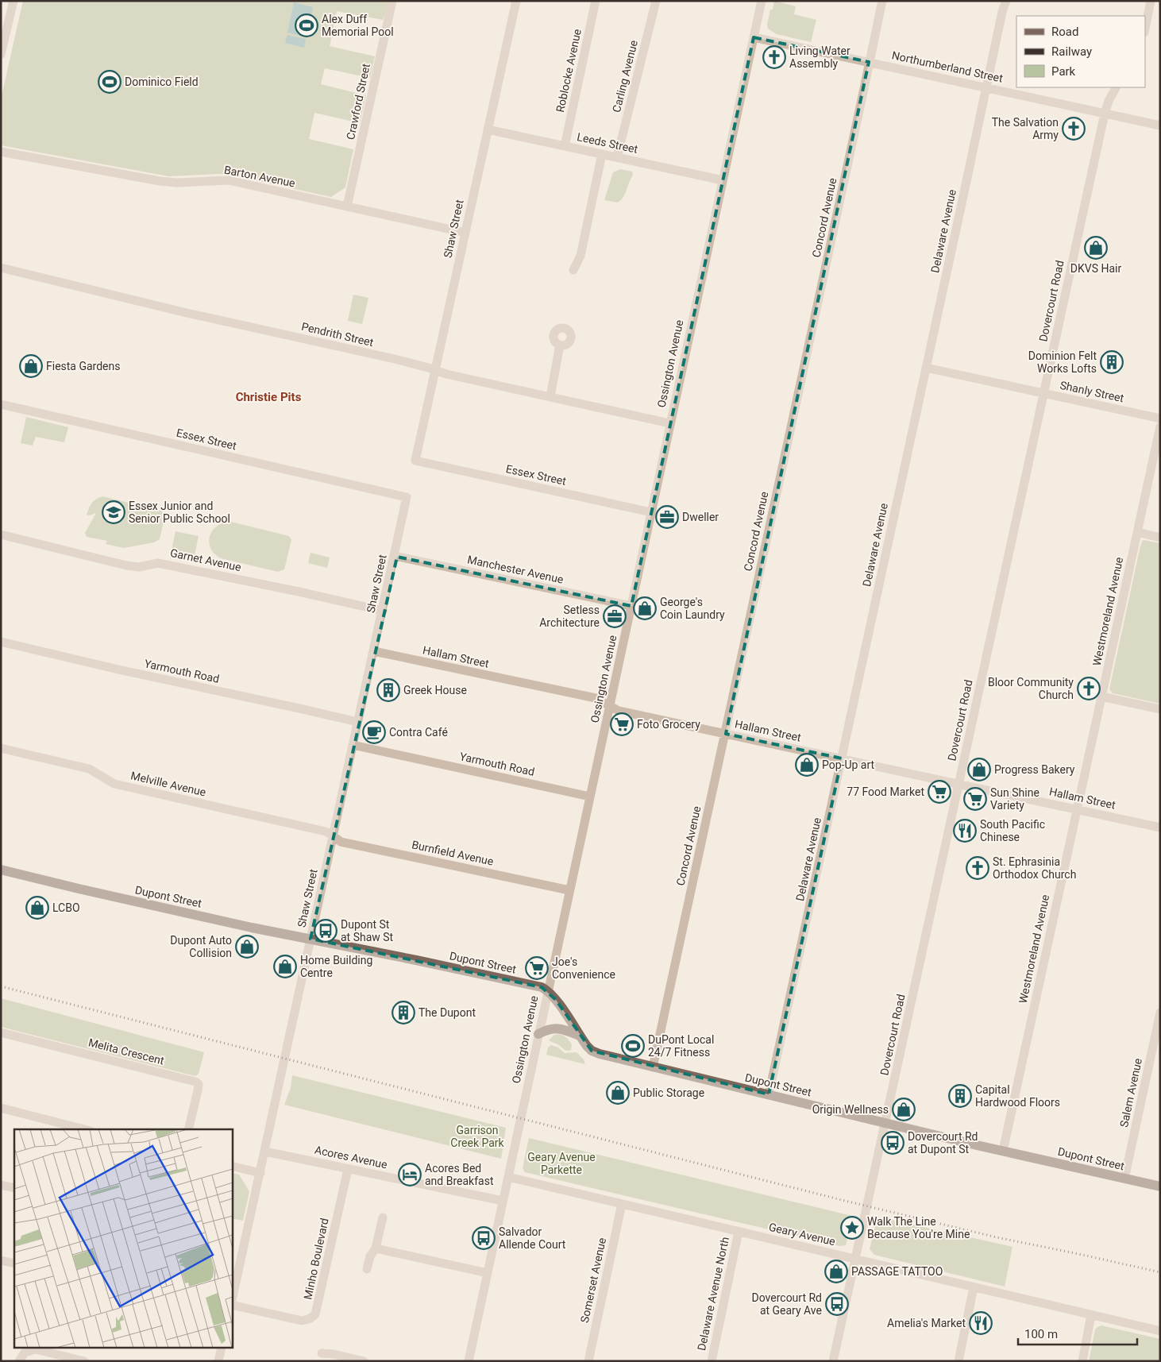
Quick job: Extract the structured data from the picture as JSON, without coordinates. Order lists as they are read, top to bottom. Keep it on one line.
{"streets":{"main road":["Dupont Street"],"street":["Northumberland Street","Roblocke Avenue","Carling Avenue","Crawford Street","Leeds Street","Barton Avenue","Concord Avenue","Shaw Street","Delaware Avenue","Dovercourt Road","Pendrith Street","Ossington Avenue","Shanly Street","Essex Street","Garnet Avenue","Manchester Avenue","Westmoreland Avenue","Hallam Street","Yarmouth Road","Melville Avenue","Burnfield Avenue","Melita Crescent","Salem Avenue","Acores Avenue","Geary Avenue","Minho Boulevard","Somerset Avenue","Delaware Avenue North"]},"crossings":[["Northumberland Street","Concord Avenue"],["Northumberland Street","Delaware Avenue"],["Northumberland Street","Dovercourt Road"],["Northumberland Street","Ossington Avenue"],["Roblocke Avenue","Leeds Street"],["Carling Avenue","Leeds Street"],["Crawford Street","Barton Avenue"],["Leeds Street","Shaw Street"],["Leeds Street","Ossington Avenue"],["Barton Avenue","Shaw Street"],["Concord Avenue","Hallam Street"],["Concord Avenue","Dupont Street"],["Shaw Street","Pendrith Street"],["Shaw Street","Essex Street"],["Shaw Street","Garnet Avenue"],["Shaw Street","Manchester Avenue"],["Shaw Street","Hallam Street"],["Shaw Street","Yarmouth Road"],["Shaw Street","Melville Avenue"],["Shaw Street","Burnfield Avenue"],["Shaw Street","Dupont Street"],["Shaw Street","Acores Avenue"],["Delaware Avenue","Shanly Street"],["Delaware Avenue","Hallam Street"],["Delaware Avenue","Dupont Street"],["Dovercourt Road","Shanly Street"],["Dovercourt Road","Hallam Street"],["Dovercourt Road","Dupont Street"],["Dovercourt Road","Geary Avenue"],["Pendrith Street","Ossington Avenue"],["Ossington Avenue","Essex Street"],["Ossington Avenue","Manchester Avenue"],["Ossington Avenue","Hallam Street"],["Ossington Avenue","Yarmouth Road"],["Ossington Avenue","Burnfield Avenue"],["Ossington Avenue","Dupont Street"],["Ossington Avenue","Acores Avenue"],["Ossington Avenue","Geary Avenue"],["Westmoreland Avenue","Hallam Street"],["Westmoreland Avenue","Dupont Street"],["Melville Avenue","Burnfield Avenue"],["Dupont Street","Salem Avenue"],["Acores Avenue","Minho Boulevard"],["Geary Avenue","Somerset Avenue"],["Geary Avenue","Delaware Avenue North"]],"districts":["Christie Pits"],"parks":["Garrison Creek Park","Geary Avenue Parkette"],"places":{"sports":["Alex Duff Memorial Pool","Dominico Field","DuPont Local 24/7 Fitness"],"church":["Living Water Assembly","The Salvation Army","Bloor Community Church","St. Ephrasinia Orthodox Church"],"shop":["DKVS Hair","Fiesta Gardens","George's Coin Laundry","Pop-Up art","Progress Bakery","LCBO","Dupont Auto Collision","Home Building Centre","Public Storage","Origin Wellness","PASSAGE TATTOO"],"building":["Dominion Felt Works Lofts","Greek House","The Dupont","Capital Hardwood Floors"],"school or university":["Essex Junior and Senior Public School"],"office":["Dweller","Setless Architecture"],"supermarket":["Foto Grocery","77 Food Market","Sun Shine Variety","Joe's Convenience"],"cafe":["Contra Café"],"restaurant":["South Pacific Chinese","Amelia's Market"],"bus stop":["Dupont St at Shaw St","Dovercourt Rd at Dupont St","Salvador Allende Court","Dovercourt Rd at Geary Ave"],"hotel":["Acores Bed and Breakfast"],"place":["Walk The Line Because You're Mine"]},"legend":["Road","Railway","Park"],"scale_bar":"100 m"}
